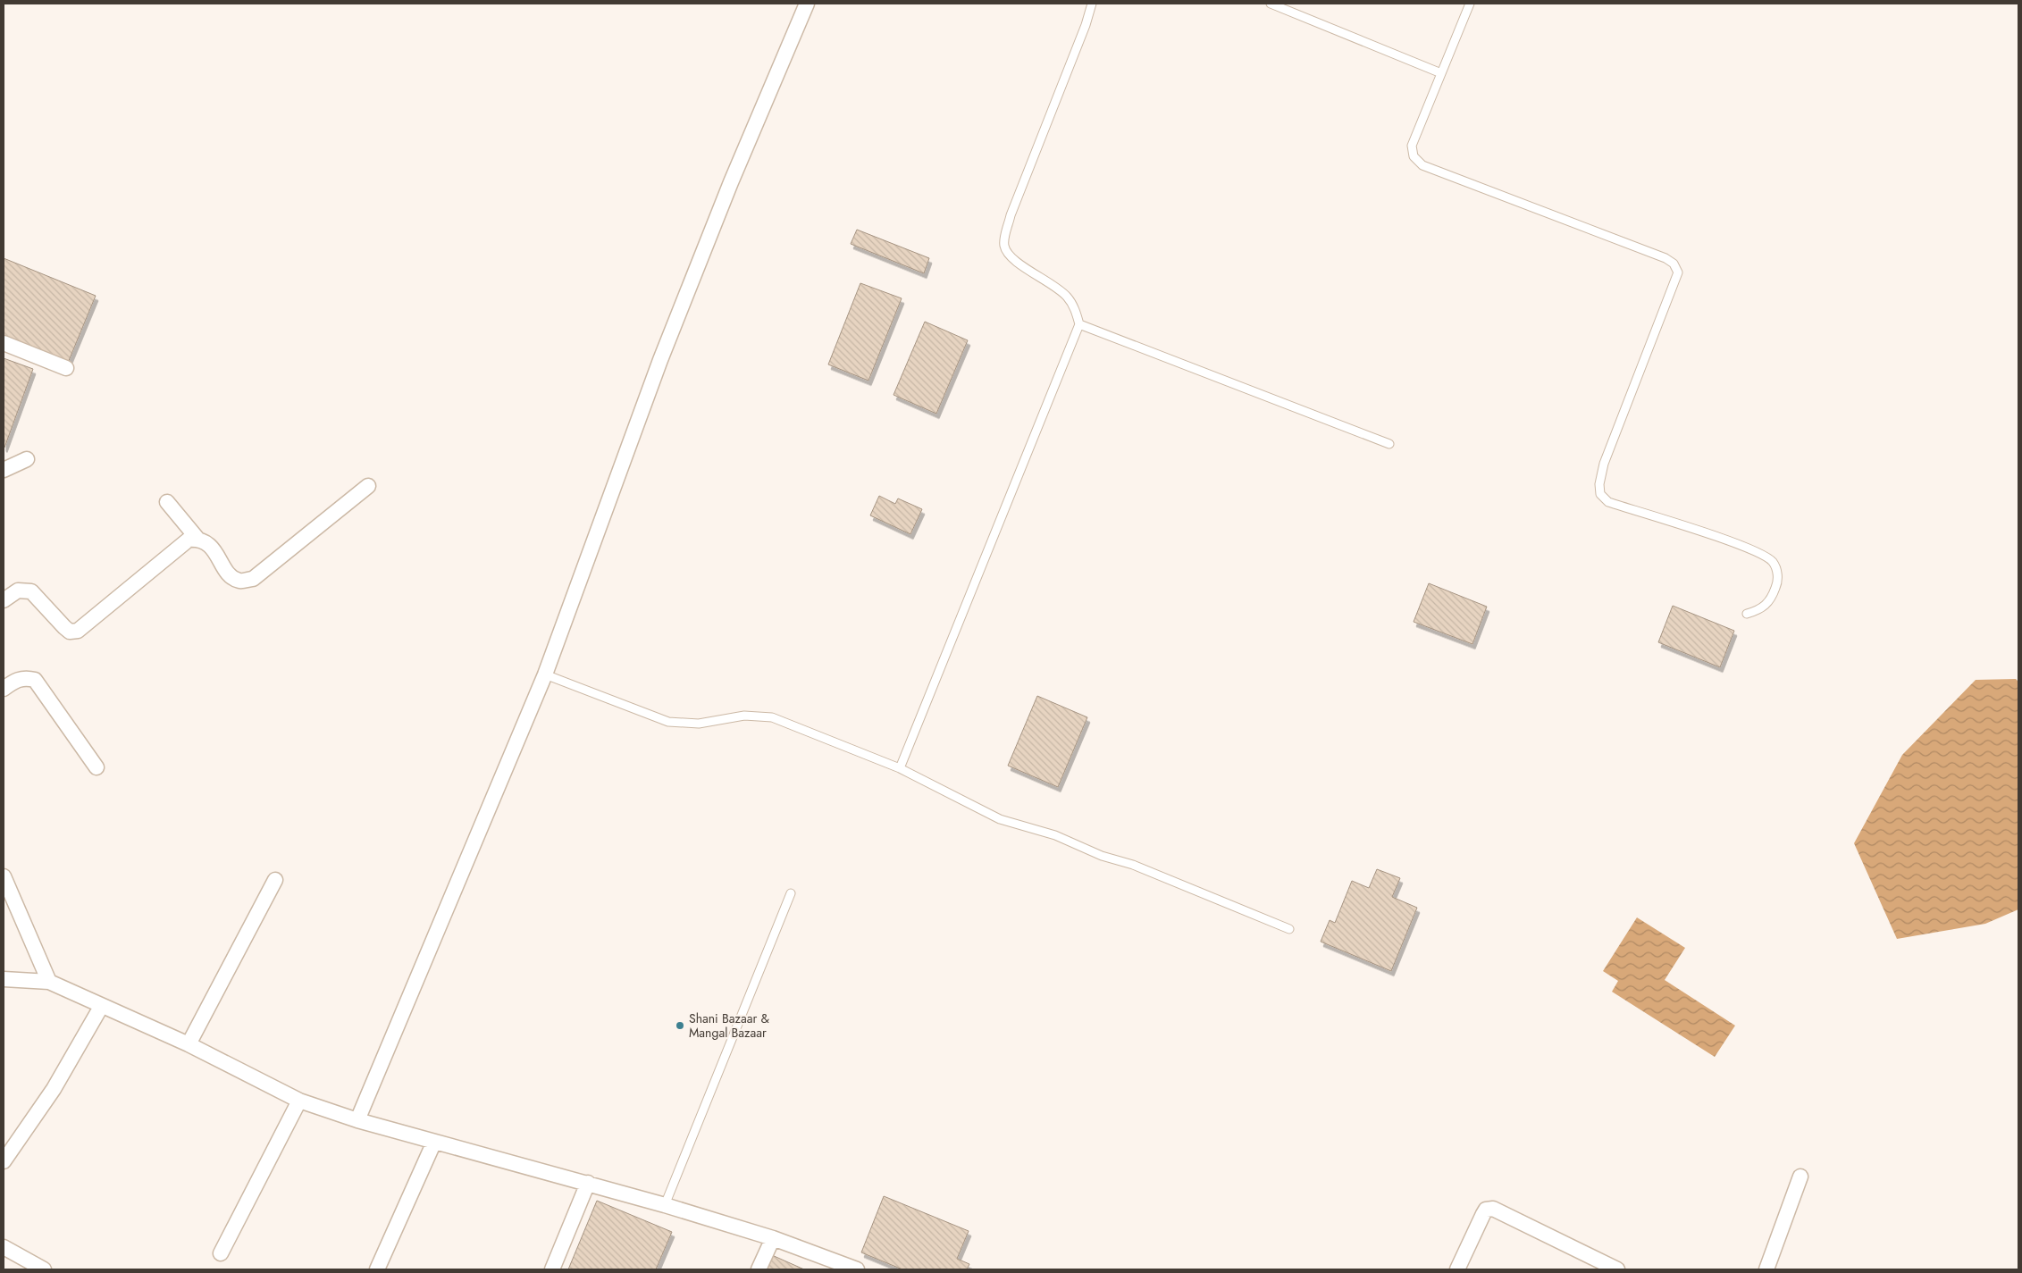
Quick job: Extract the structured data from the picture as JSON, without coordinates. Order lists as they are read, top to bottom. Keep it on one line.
{"places":["Shani Bazaar & Mangal Bazaar"]}
